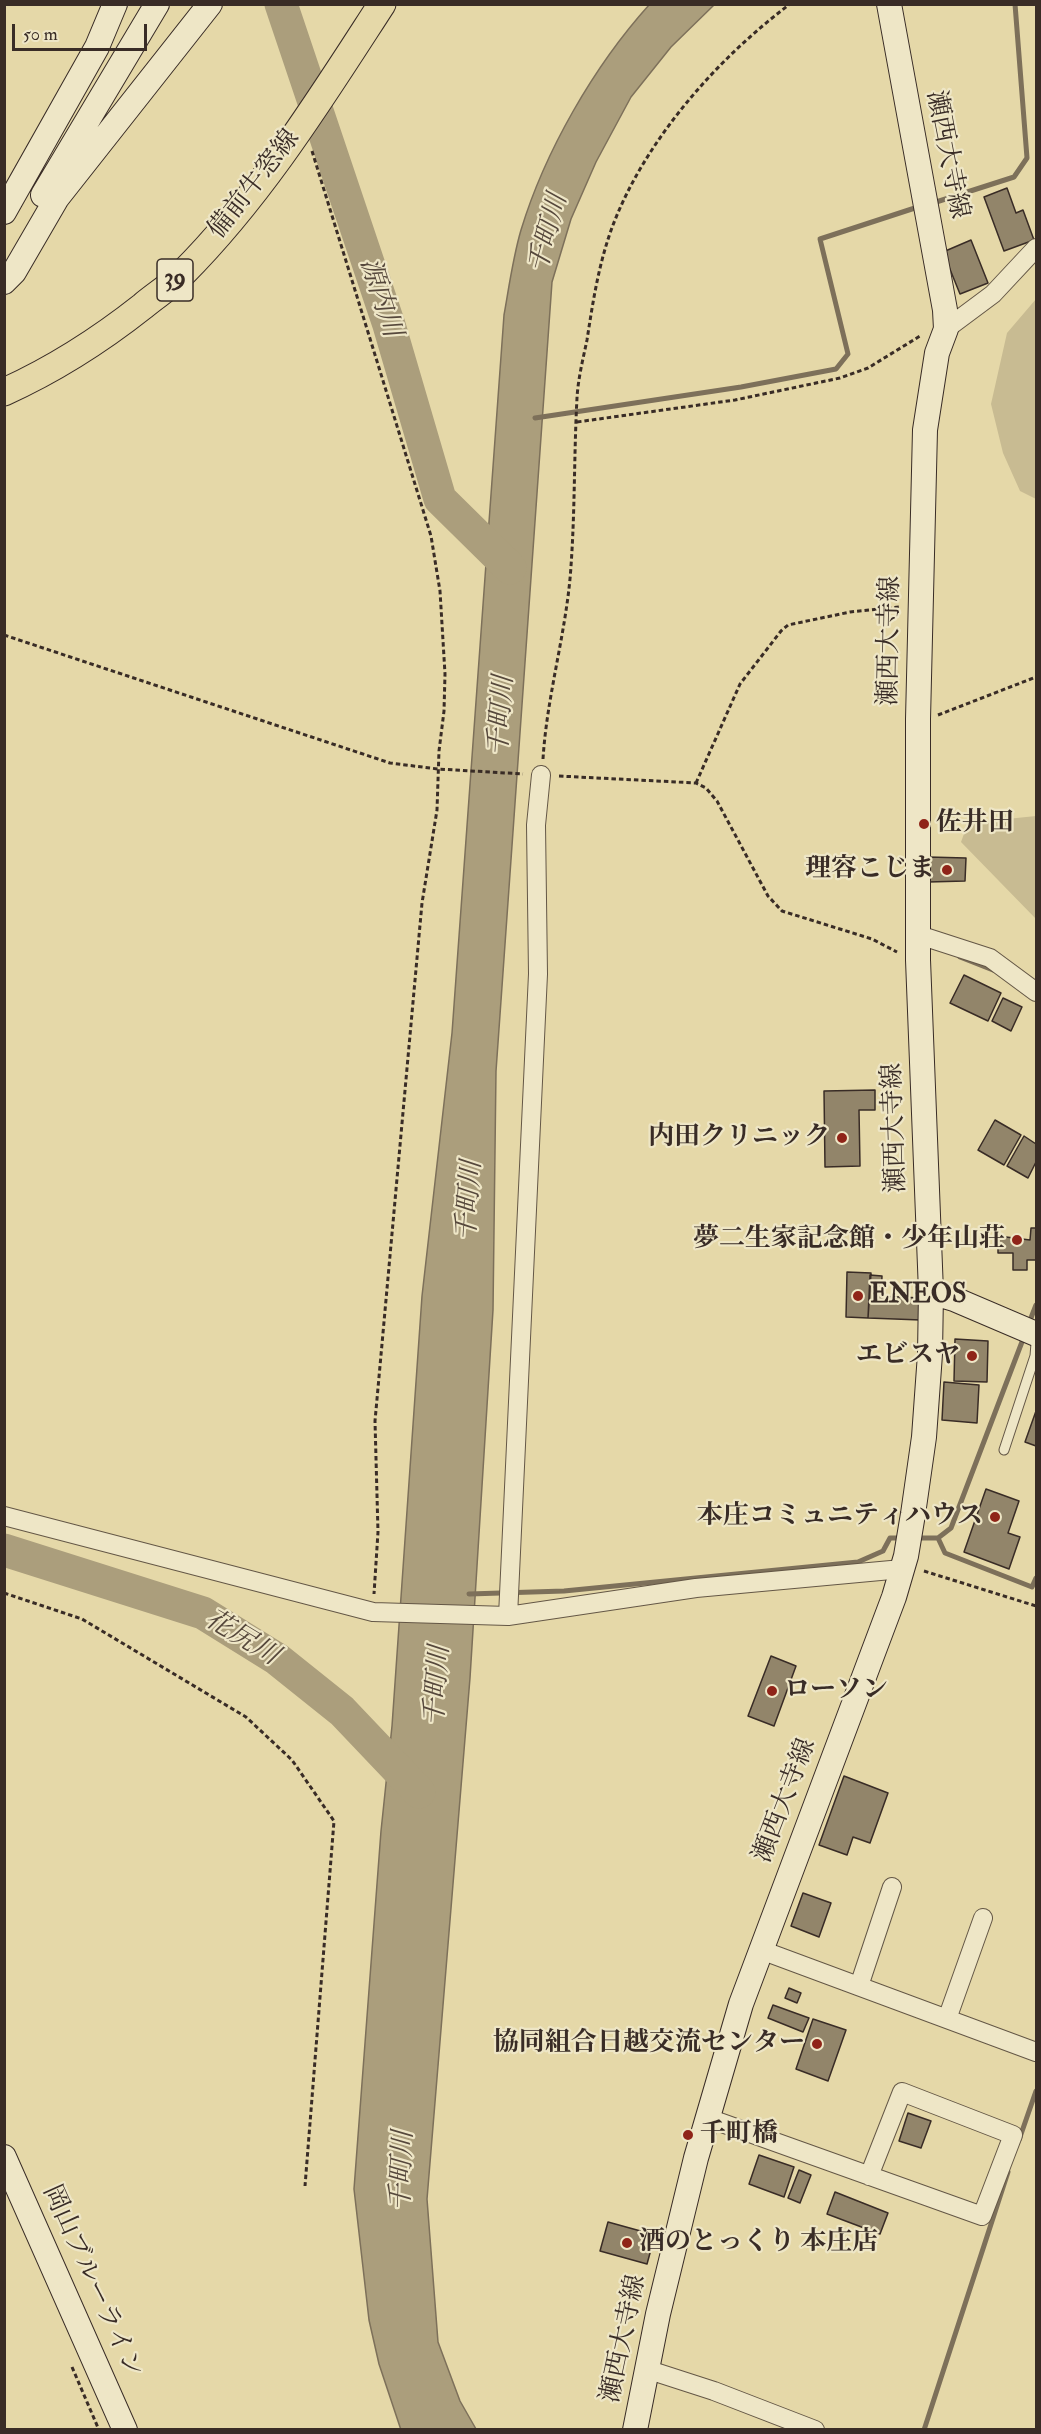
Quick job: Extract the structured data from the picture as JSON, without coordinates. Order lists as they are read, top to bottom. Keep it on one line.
{"streets":{"main road":["瀬西大寺線","備前牛窓線","39","岡山ブルーライン"]},"water":["千町川","源内川","花尻川"],"places":["佐井田","理容こじま","内田クリニック","夢二生家記念館・少年山荘","ENEOS","エビスヤ","本庄コミュニティハウス","ローソン","協同組合日越交流センター","千町橋","酒のとっくり 本庄店"],"scale_bar":"50 m"}
